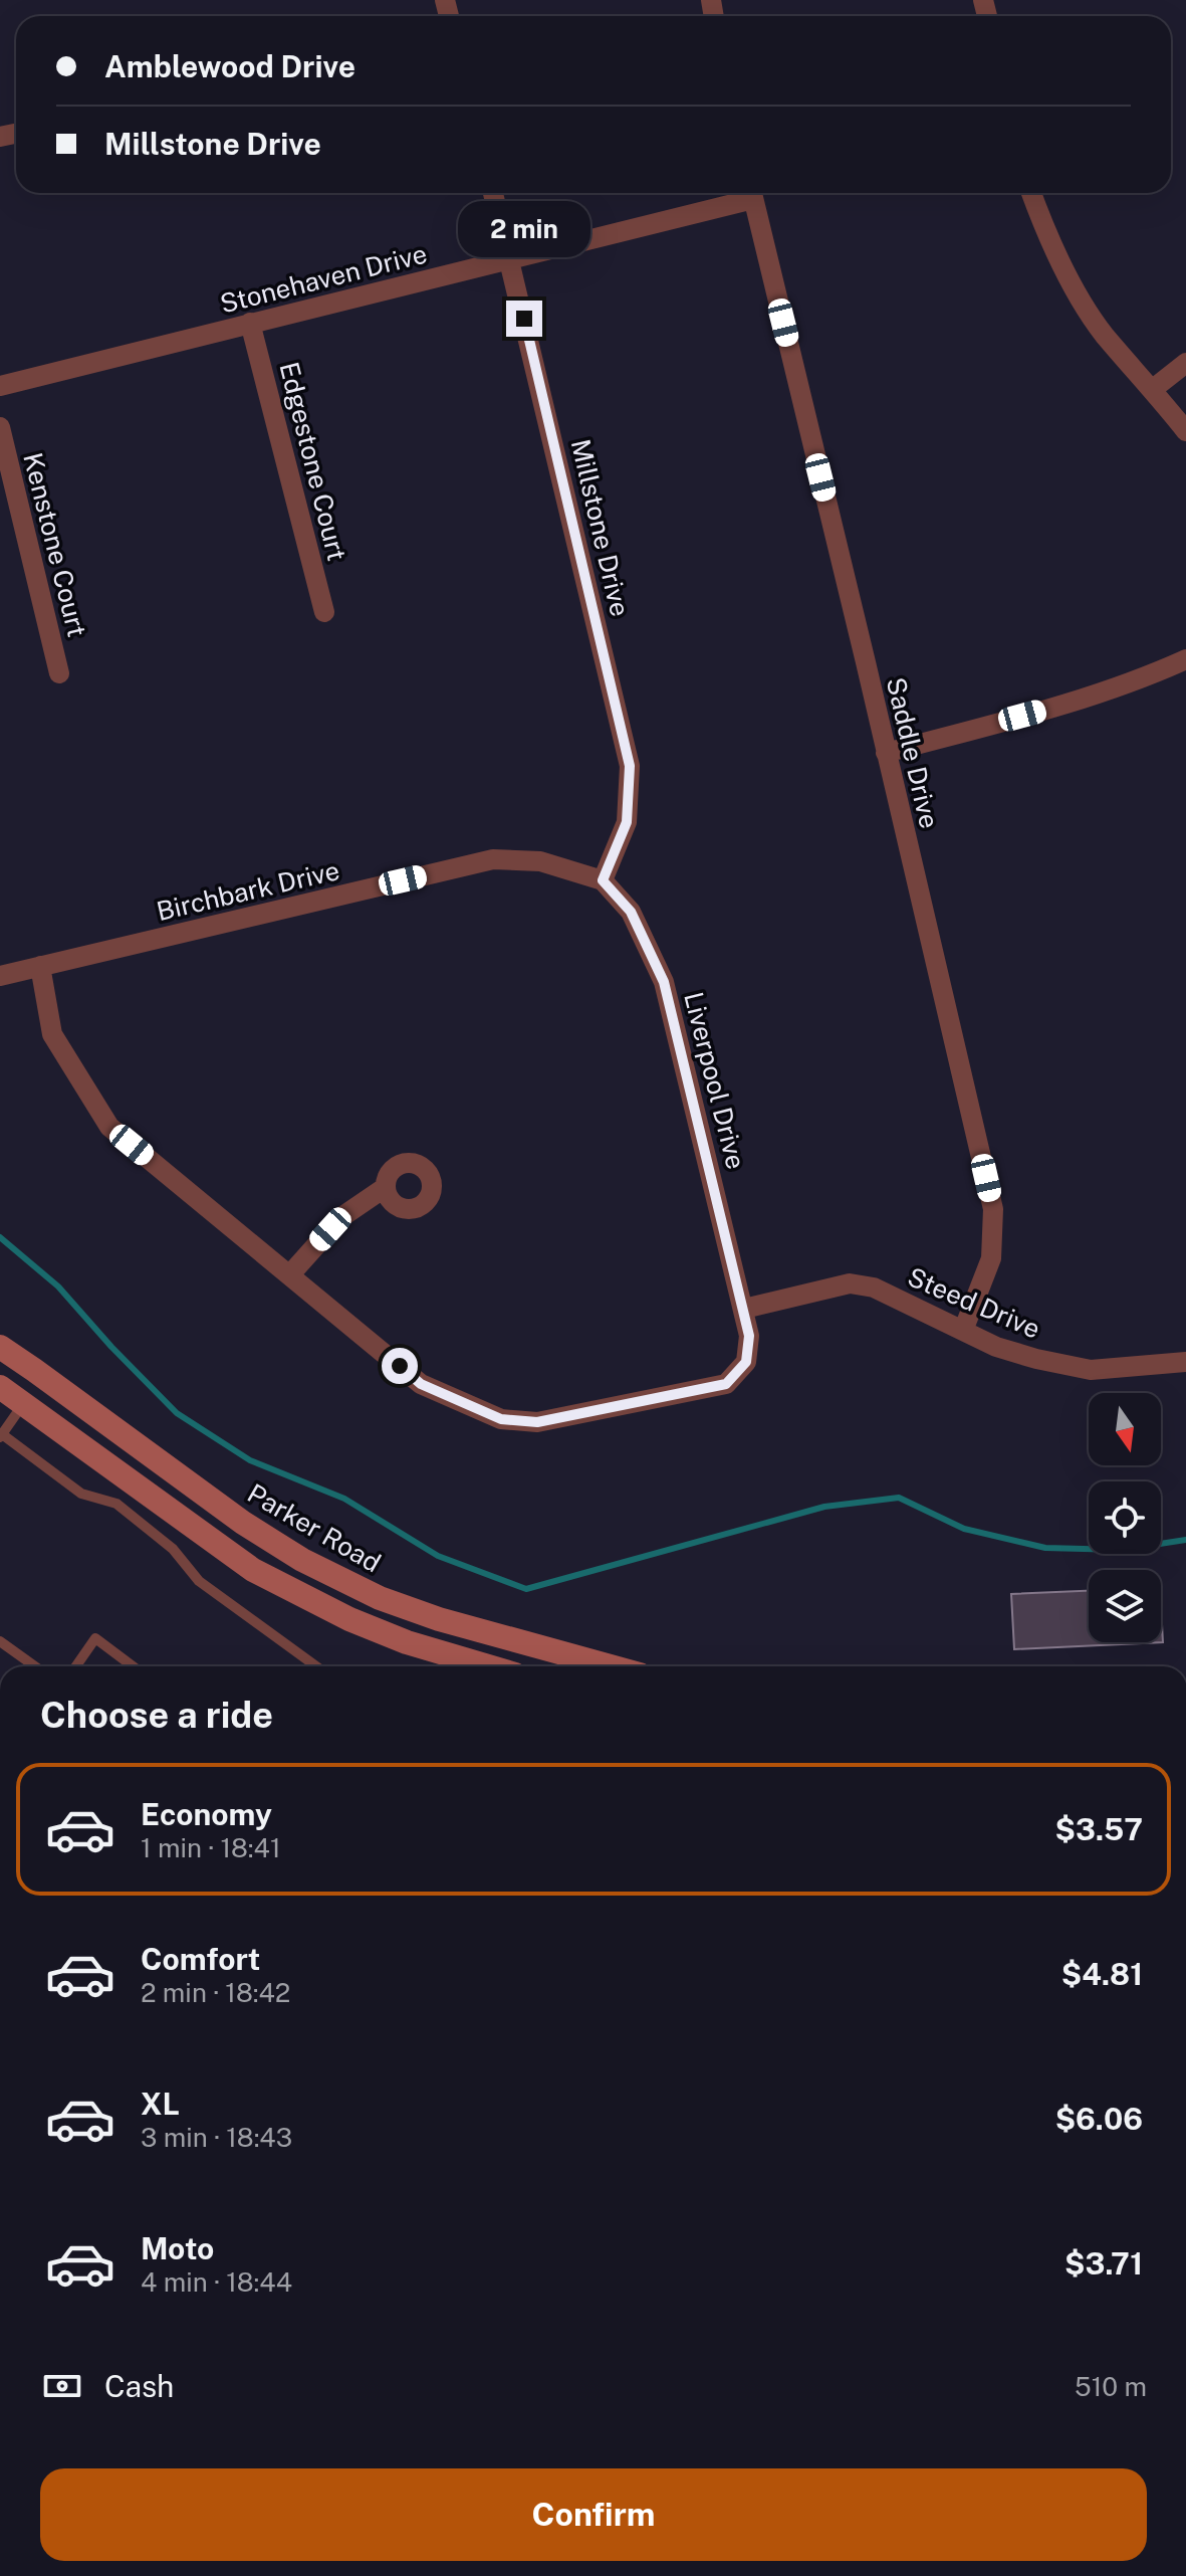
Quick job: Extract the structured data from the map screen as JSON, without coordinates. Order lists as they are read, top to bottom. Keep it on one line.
{"streets":{"main road":["Parker Road"],"street":["Stonehaven Drive","Edgestone Court","Millstone Drive","Kenstone Court","Saddle Drive","Birchbark Drive","Liverpool Drive","Steed Drive"]},"crossings":[["Stonehaven Drive","Edgestone Court"],["Stonehaven Drive","Millstone Drive"],["Millstone Drive","Birchbark Drive"],["Millstone Drive","Liverpool Drive"],["Saddle Drive","Steed Drive"],["Birchbark Drive","Liverpool Drive"],["Liverpool Drive","Steed Drive"]],"north":"bottom","page":{"banner":["Amblewood Drive","Millstone Drive"],"bubble":"2 min","heading":"Choose a ride","list":[{"name":"Economy","note":"1 min · 18:41","value":"$3.57"},{"name":"Comfort","note":"2 min · 18:42","value":"$4.81"},{"name":"XL","note":"3 min · 18:43","value":"$6.06"},{"name":"Moto","note":"4 min · 18:44","value":"$3.71"}],"pay":["Cash","510 m"],"buttons":"Confirm"}}
